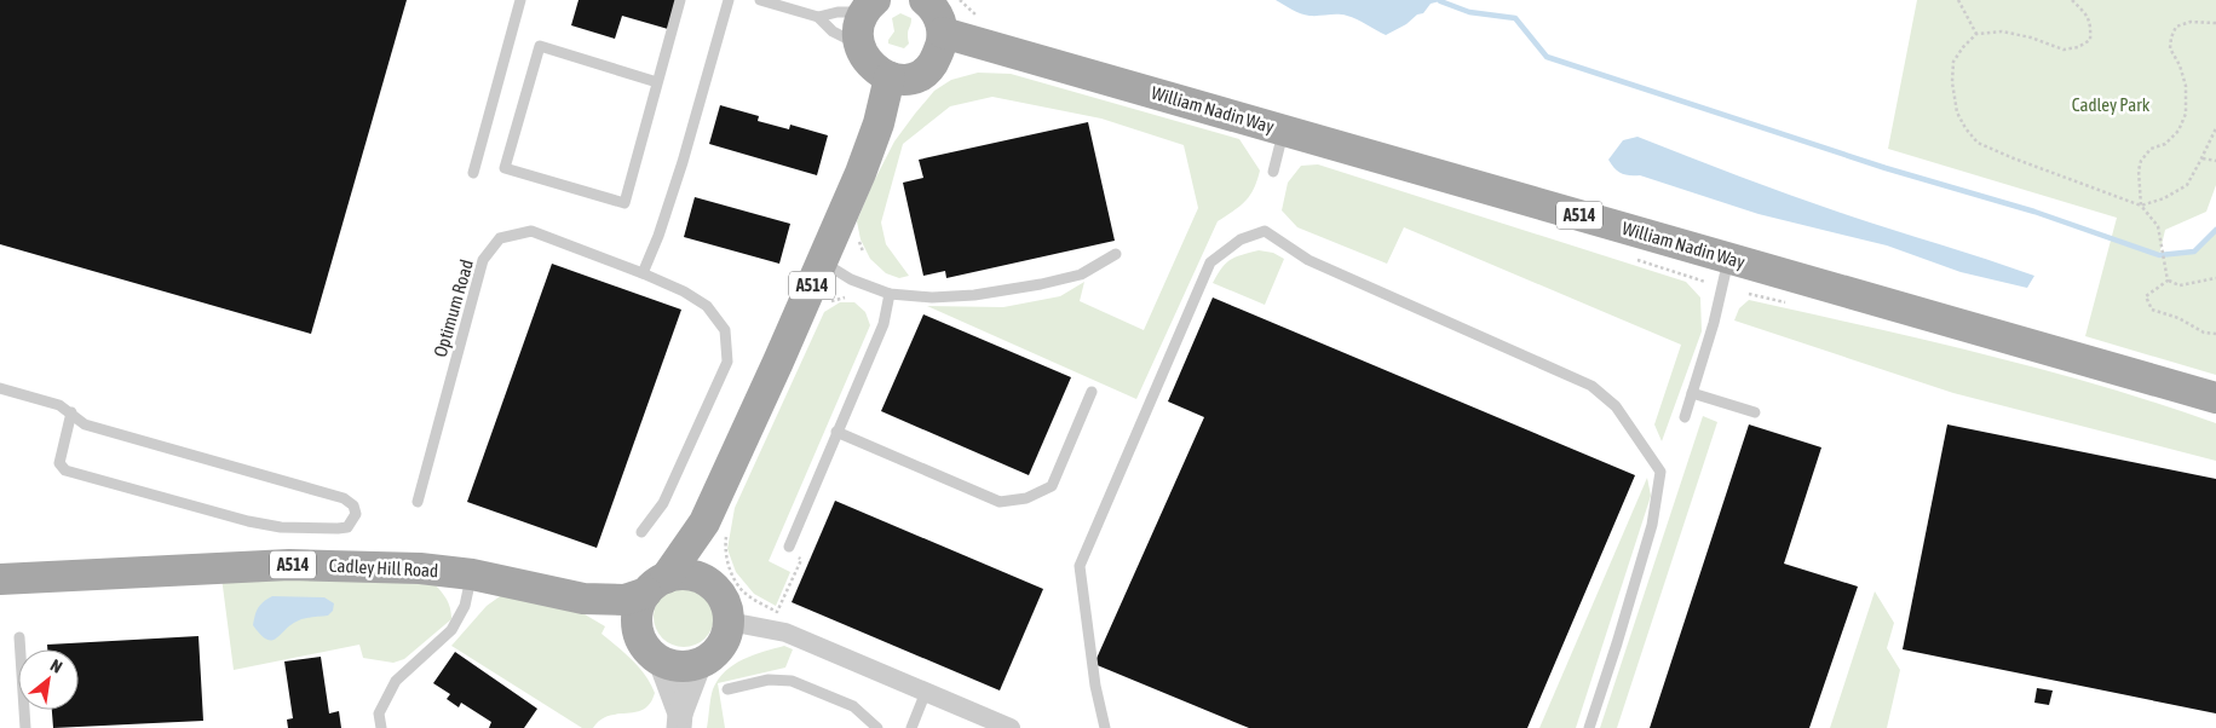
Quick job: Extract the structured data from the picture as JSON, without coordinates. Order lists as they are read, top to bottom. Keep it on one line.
{"streets":{"main road":["William Nadin Way","A514","Cadley Hill Road"],"lane":["Optimum Road"]},"crossings":[["A514","Cadley Hill Road"]],"parks":["Cadley Park"],"north":"top right"}
